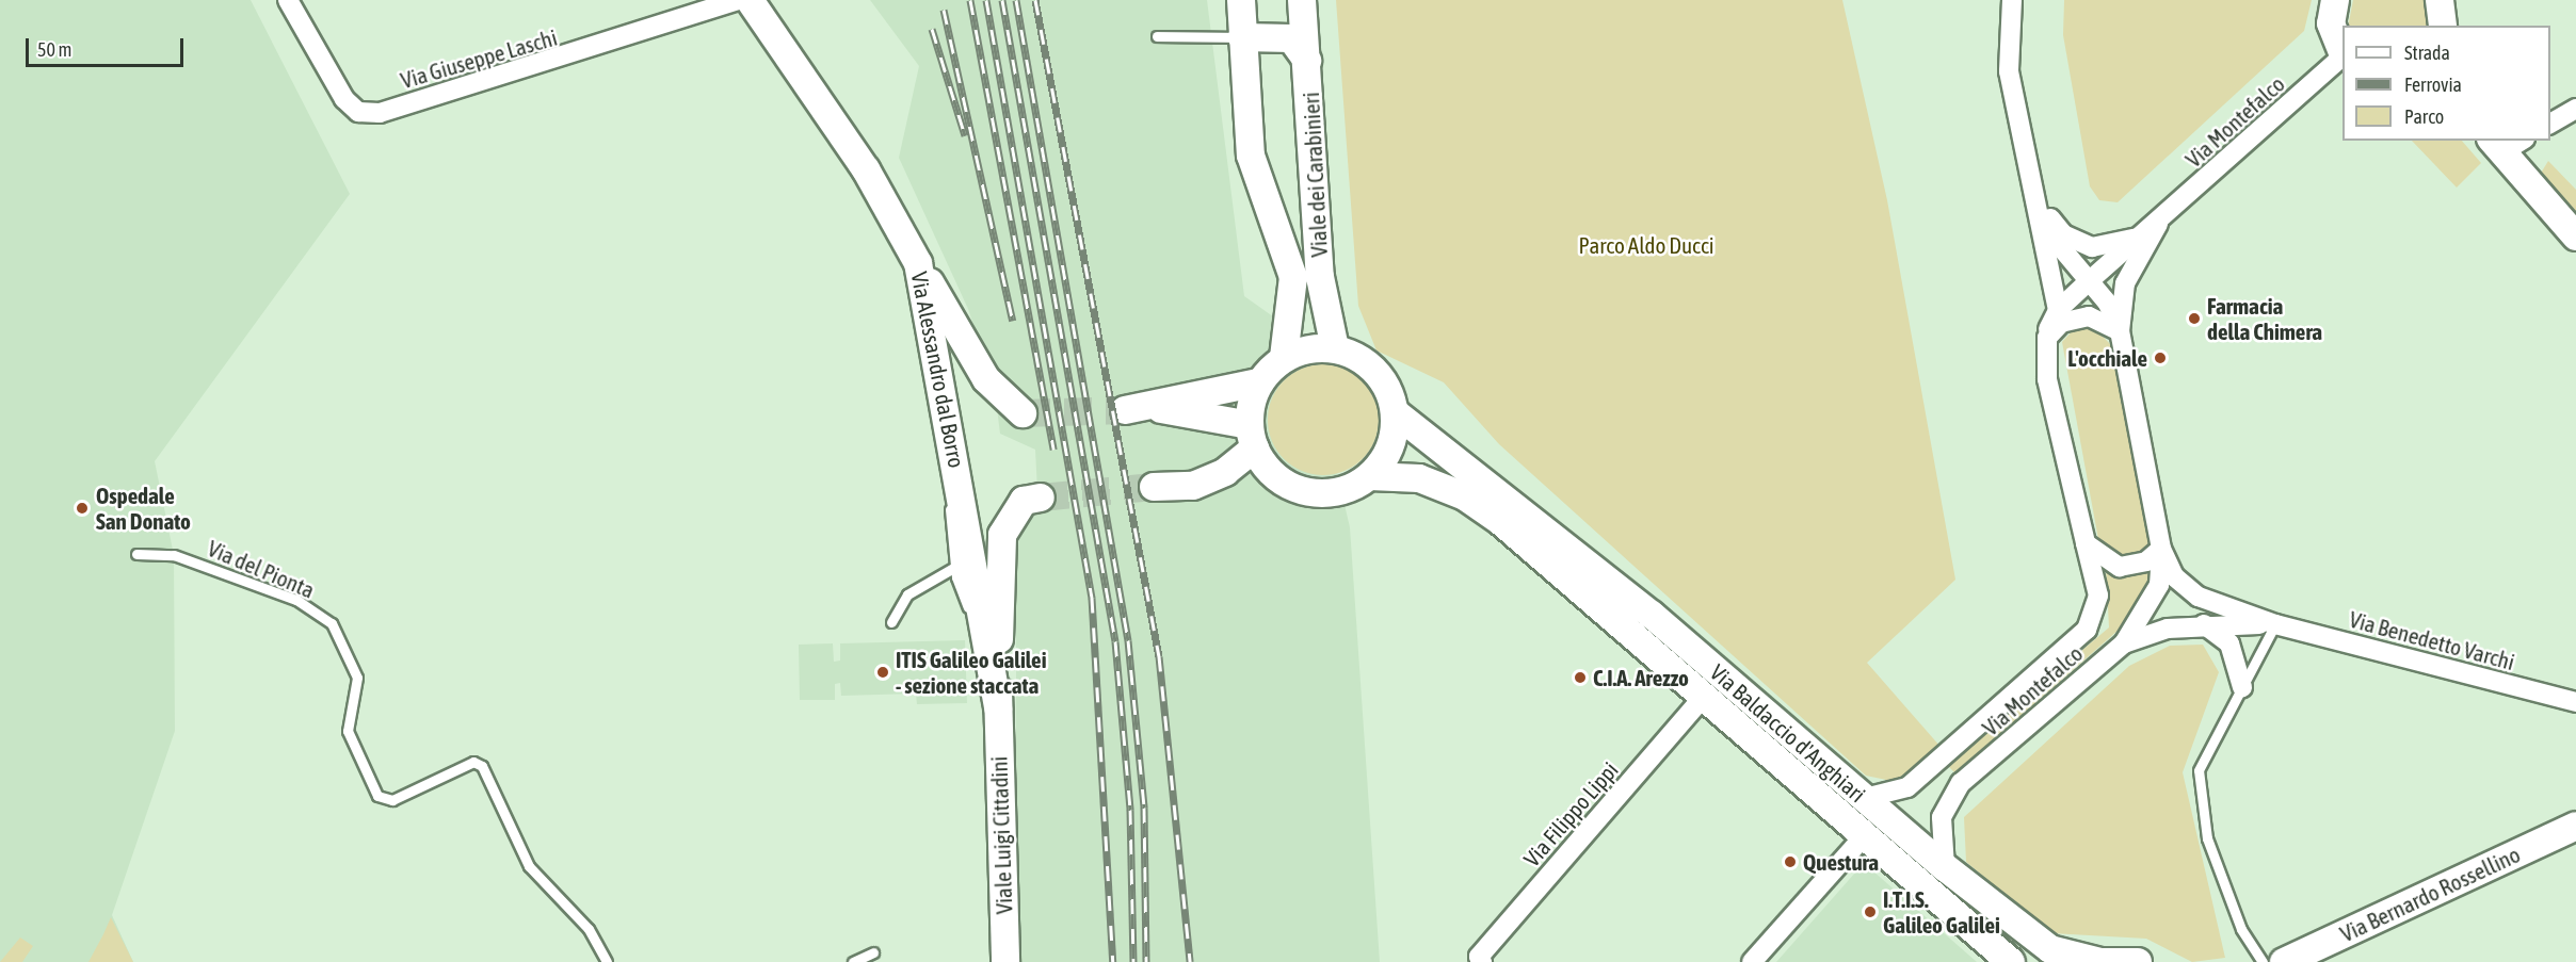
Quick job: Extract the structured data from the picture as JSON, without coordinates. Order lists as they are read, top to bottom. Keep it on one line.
{"streets":{"main road":["Viale dei Carabinieri","Via Alessandro dal Borro","Via Baldaccio d'Anghiari","Viale Luigi Cittadini","Via Bernardo Rossellino"],"street":["Via Giuseppe Laschi","Via Montefalco","Via Benedetto Varchi","Via Filippo Lippi"],"lane":["Via del Pionta"]},"crossings":[["Via Montefalco","Via Benedetto Varchi"],["Via Montefalco","Via Baldaccio d'Anghiari"],["Viale dei Carabinieri","Via Baldaccio d'Anghiari"],["Via Alessandro dal Borro","Viale Luigi Cittadini"],["Via Baldaccio d'Anghiari","Via Filippo Lippi"]],"parks":["Parco Aldo Ducci"],"places":["Farmacia della Chimera","L'occhiale","Ospedale San Donato","ITIS Galileo Galilei - sezione staccata","C.I.A. Arezzo","Questura","I.T.I.S. Galileo Galilei"],"legend":["Strada","Ferrovia","Parco"],"scale_bar":"50 m"}
